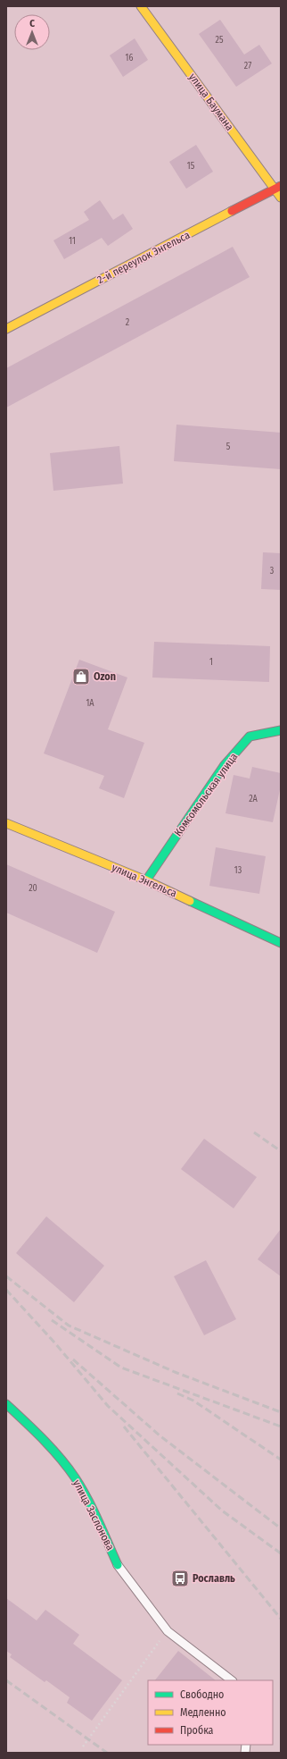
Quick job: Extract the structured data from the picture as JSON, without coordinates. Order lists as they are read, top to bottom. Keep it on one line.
{"streets":{"street":["улица Баумана","2-й переулок Энгельса","Комсомольская улица","улица Энгельса","улица Заслонова"]},"crossings":[["улица Баумана","2-й переулок Энгельса"],["Комсомольская улица","улица Энгельса"]],"places":{"shop":["Ozon"],"bus stop":["Рославль"]},"house_numbers":["25","16","27","15","11","2","5","3","1","1А","2А","13","20"],"legend":["Свободно","Медленно","Пробка"],"north":"top"}
